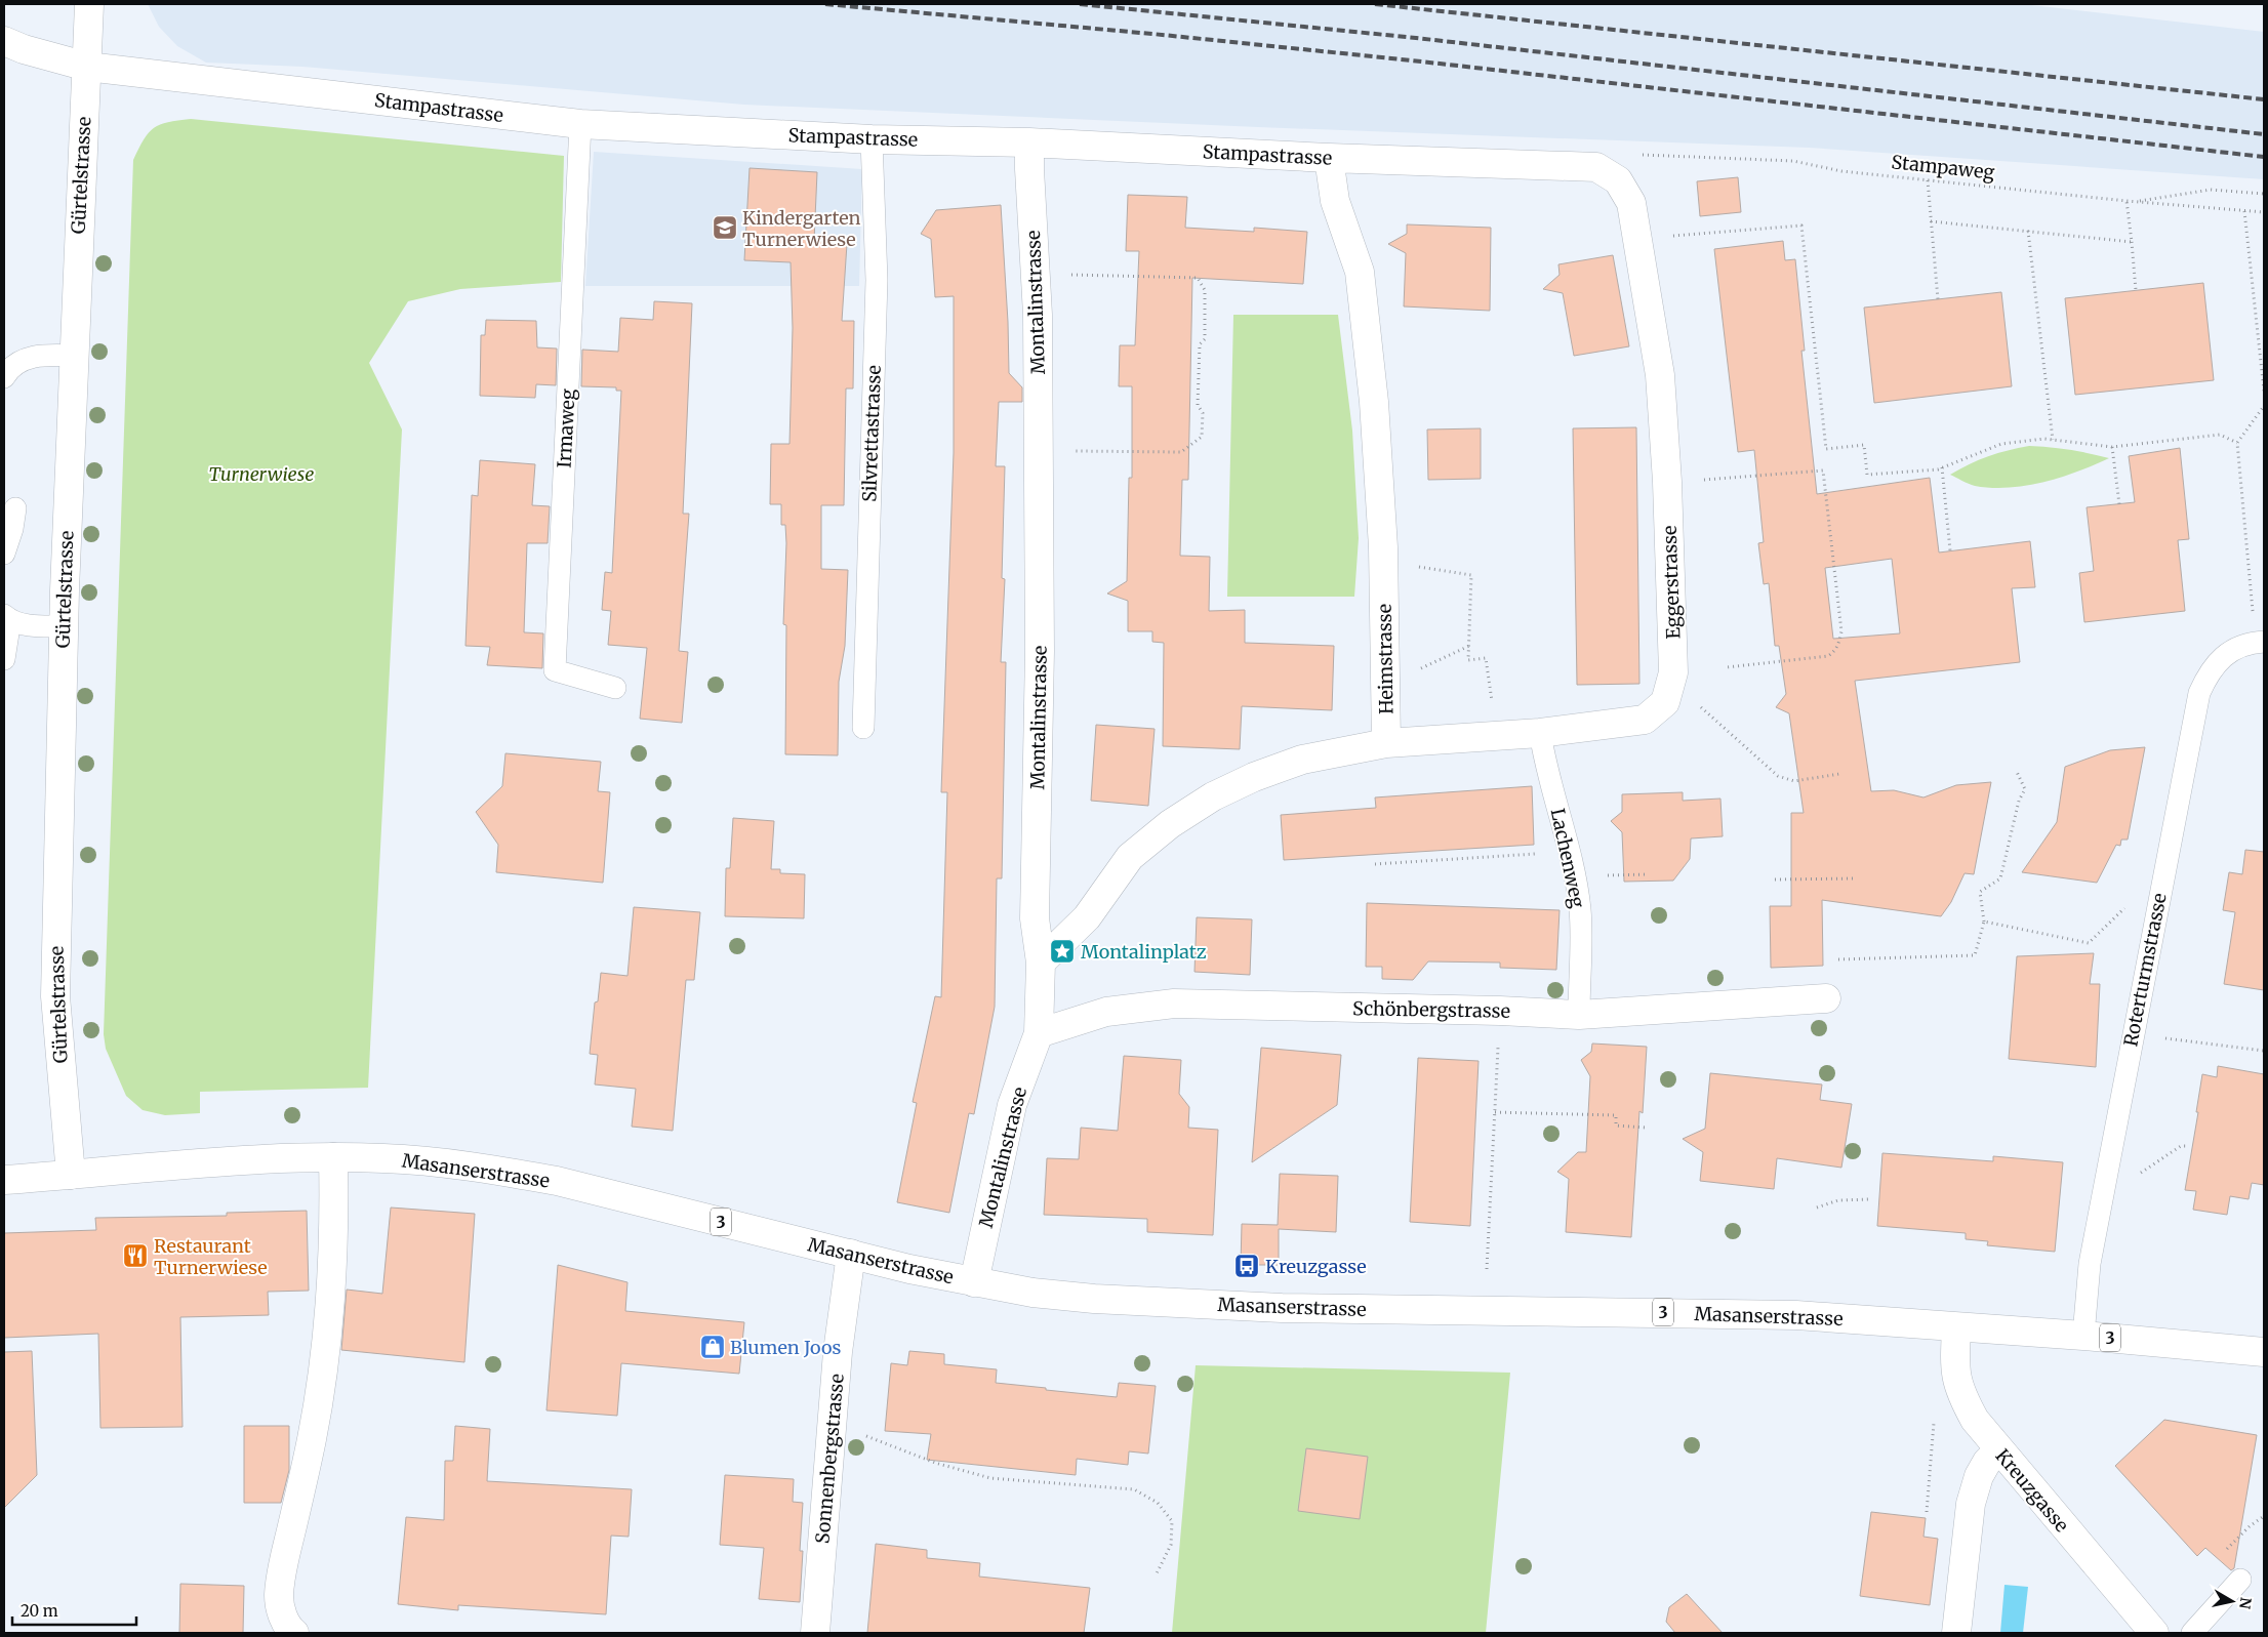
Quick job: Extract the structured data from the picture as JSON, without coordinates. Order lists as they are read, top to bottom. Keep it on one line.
{"streets":{"street":["Stampastrasse","Gürtelstrasse","Montalinstrasse","Eggerstrasse","Heimstrasse","Schönbergstrasse","Masanserstrasse","3","Sonnenbergstrasse","Kreuzgasse"],"lane":["Irmaweg","Silvrettastrasse","Lachenweg","Roterturmstrasse"],"path":["Stampaweg"]},"crossings":[["Stampastrasse","Gürtelstrasse"],["Stampastrasse","Montalinstrasse"],["Stampastrasse","Irmaweg"],["Stampastrasse","Silvrettastrasse"],["Stampastrasse","Eggerstrasse"],["Stampastrasse","Heimstrasse"],["Gürtelstrasse","Masanserstrasse"],["Montalinstrasse","Schönbergstrasse"],["Montalinstrasse","Masanserstrasse"],["Lachenweg","Schönbergstrasse"],["Roterturmstrasse","Masanserstrasse"],["Masanserstrasse","Sonnenbergstrasse"],["Masanserstrasse","Kreuzgasse"]],"parks":["Turnerwiese"],"places":{"school or university":["Kindergarten Turnerwiese"],"place":["Montalinplatz"],"restaurant":["Restaurant Turnerwiese"],"bus stop":["Kreuzgasse"],"shop":["Blumen Joos"]},"scale_bar":"20 m","north":"right"}
